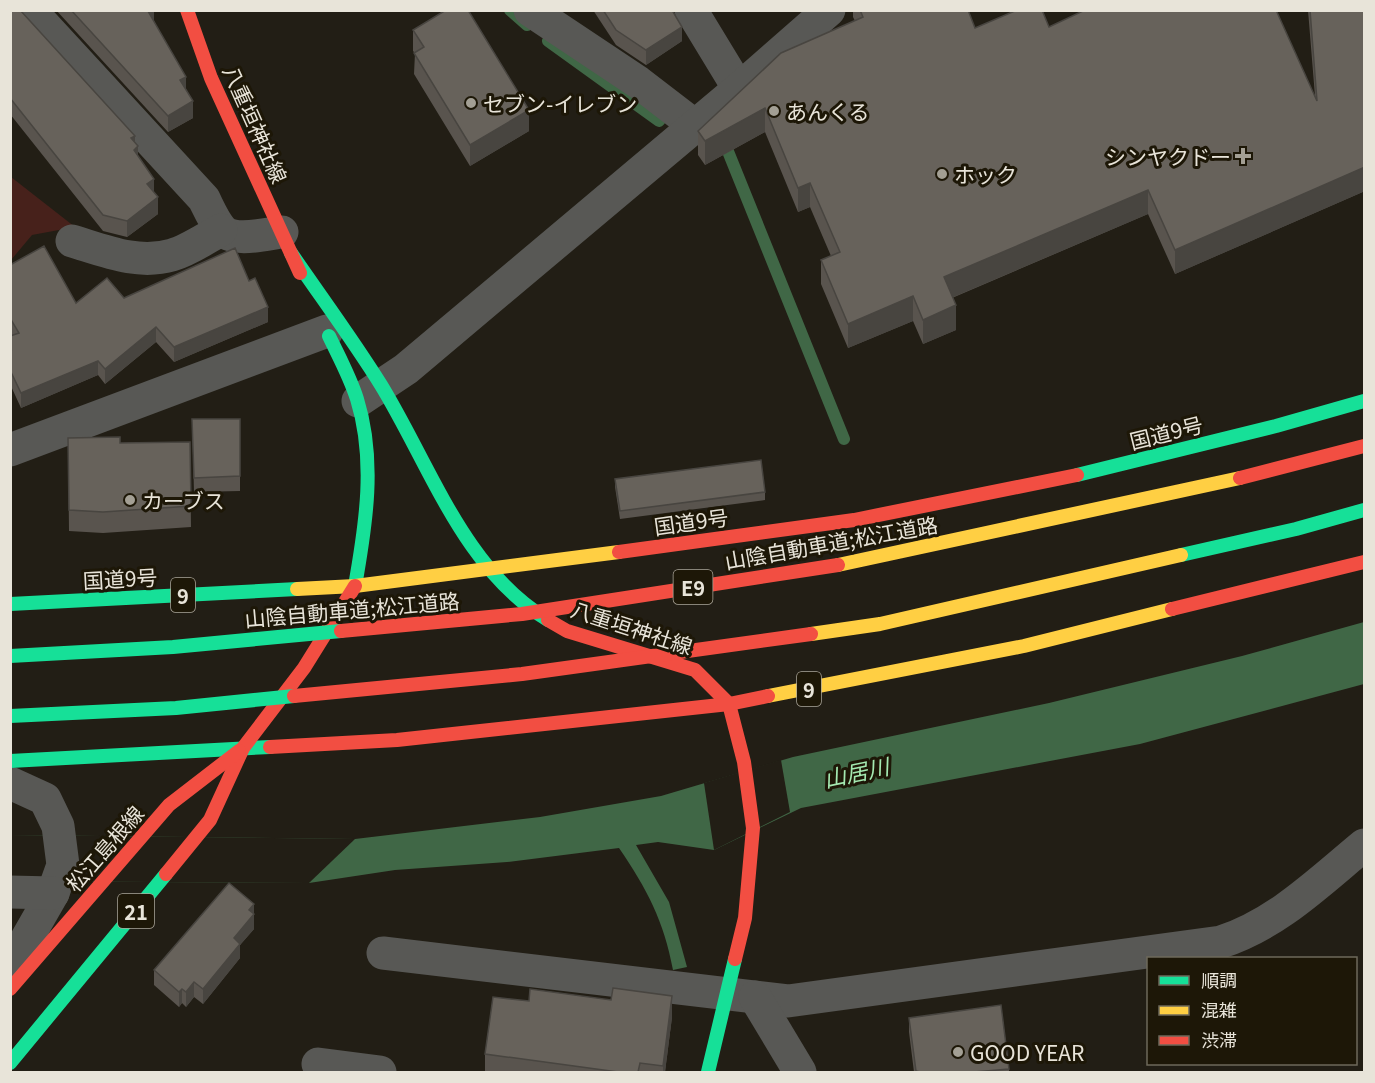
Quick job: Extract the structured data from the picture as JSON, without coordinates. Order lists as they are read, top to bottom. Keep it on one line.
{"streets":{"main road":["八重垣神社線","国道9号","山陰自動車道;松江道路","E9","9","松江島根線","21"]},"crossings":[["八重垣神社線","国道9号"],["八重垣神社線","9"],["八重垣神社線","松江島根線"],["国道9号","松江島根線"],["9","松江島根線"]],"water":["山居川"],"places":{"other":["セブン-イレブン","あんくる","ホック","カーブス","GOOD YEAR"],"health":["シンヤクドー"]},"legend":["順調","混雑","渋滞"]}
